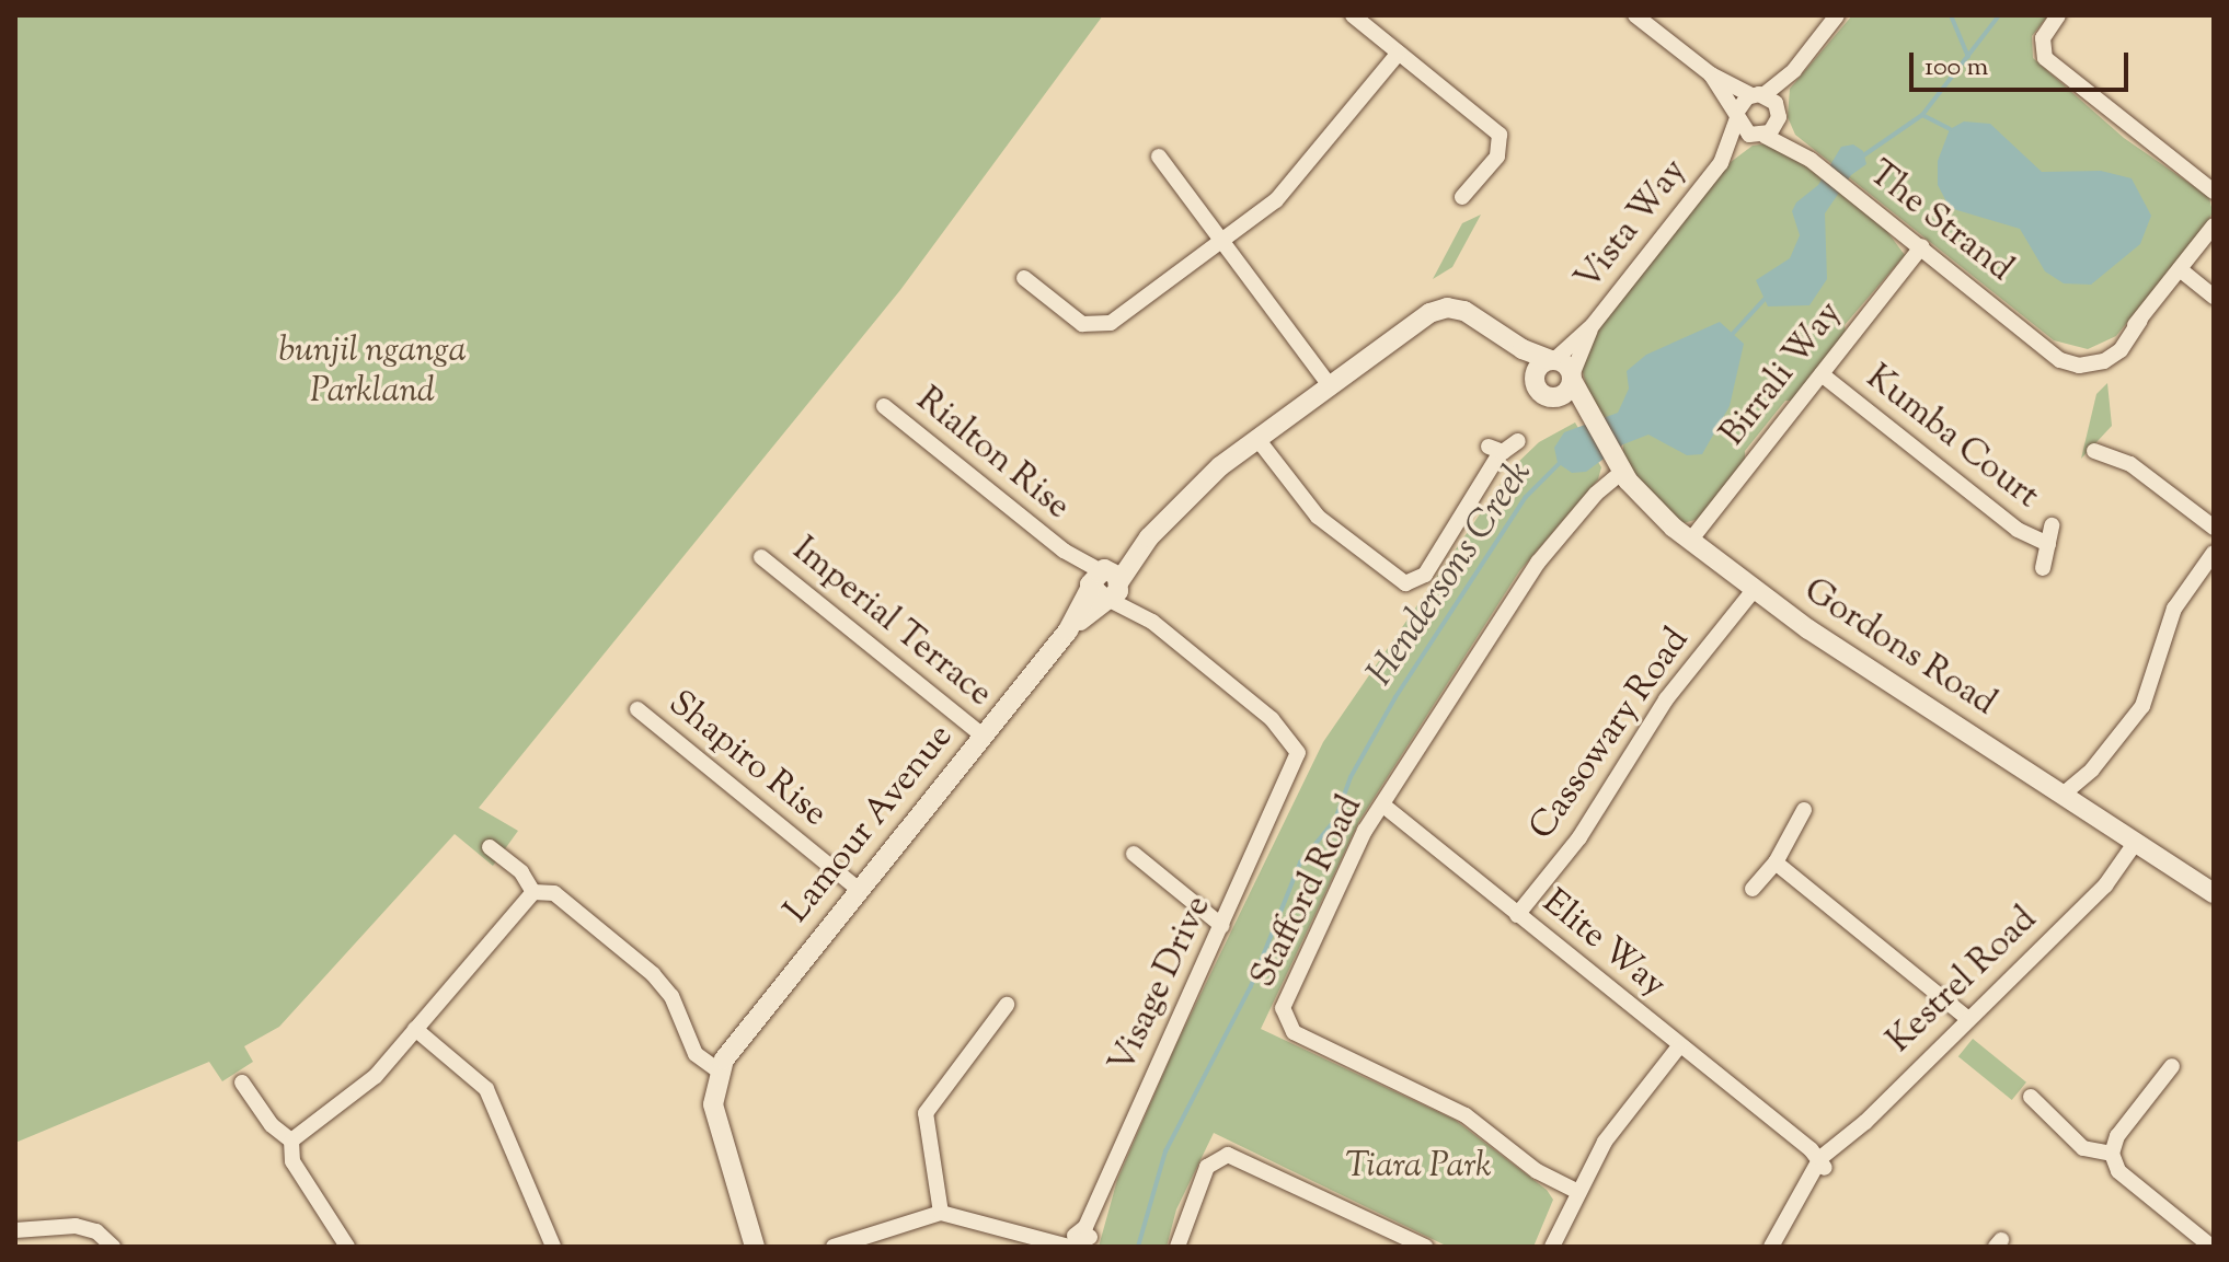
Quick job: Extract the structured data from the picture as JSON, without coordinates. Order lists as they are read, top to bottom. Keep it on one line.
{"streets":{"street":["The Strand","Vista Way","Birrali Way","Kumba Court","Rialton Rise","Imperial Terrace","Gordons Road","Cassowary Road","Shapiro Rise","Lamour Avenue","Stafford Road","Elite Way","Kestrel Road","Visage Drive"]},"crossings":[["The Strand","Vista Way"],["The Strand","Birrali Way"],["Vista Way","Gordons Road"],["Vista Way","Lamour Avenue"],["Birrali Way","Kumba Court"],["Birrali Way","Gordons Road"],["Rialton Rise","Lamour Avenue"],["Rialton Rise","Visage Drive"],["Imperial Terrace","Lamour Avenue"],["Gordons Road","Cassowary Road"],["Gordons Road","Lamour Avenue"],["Gordons Road","Stafford Road"],["Gordons Road","Kestrel Road"],["Cassowary Road","Elite Way"],["Shapiro Rise","Lamour Avenue"],["Stafford Road","Elite Way"],["Elite Way","Kestrel Road"]],"water":["Hendersons Creek"],"parks":["bunjil nganga Parkland","Tiara Park"],"scale_bar":"100 m"}
